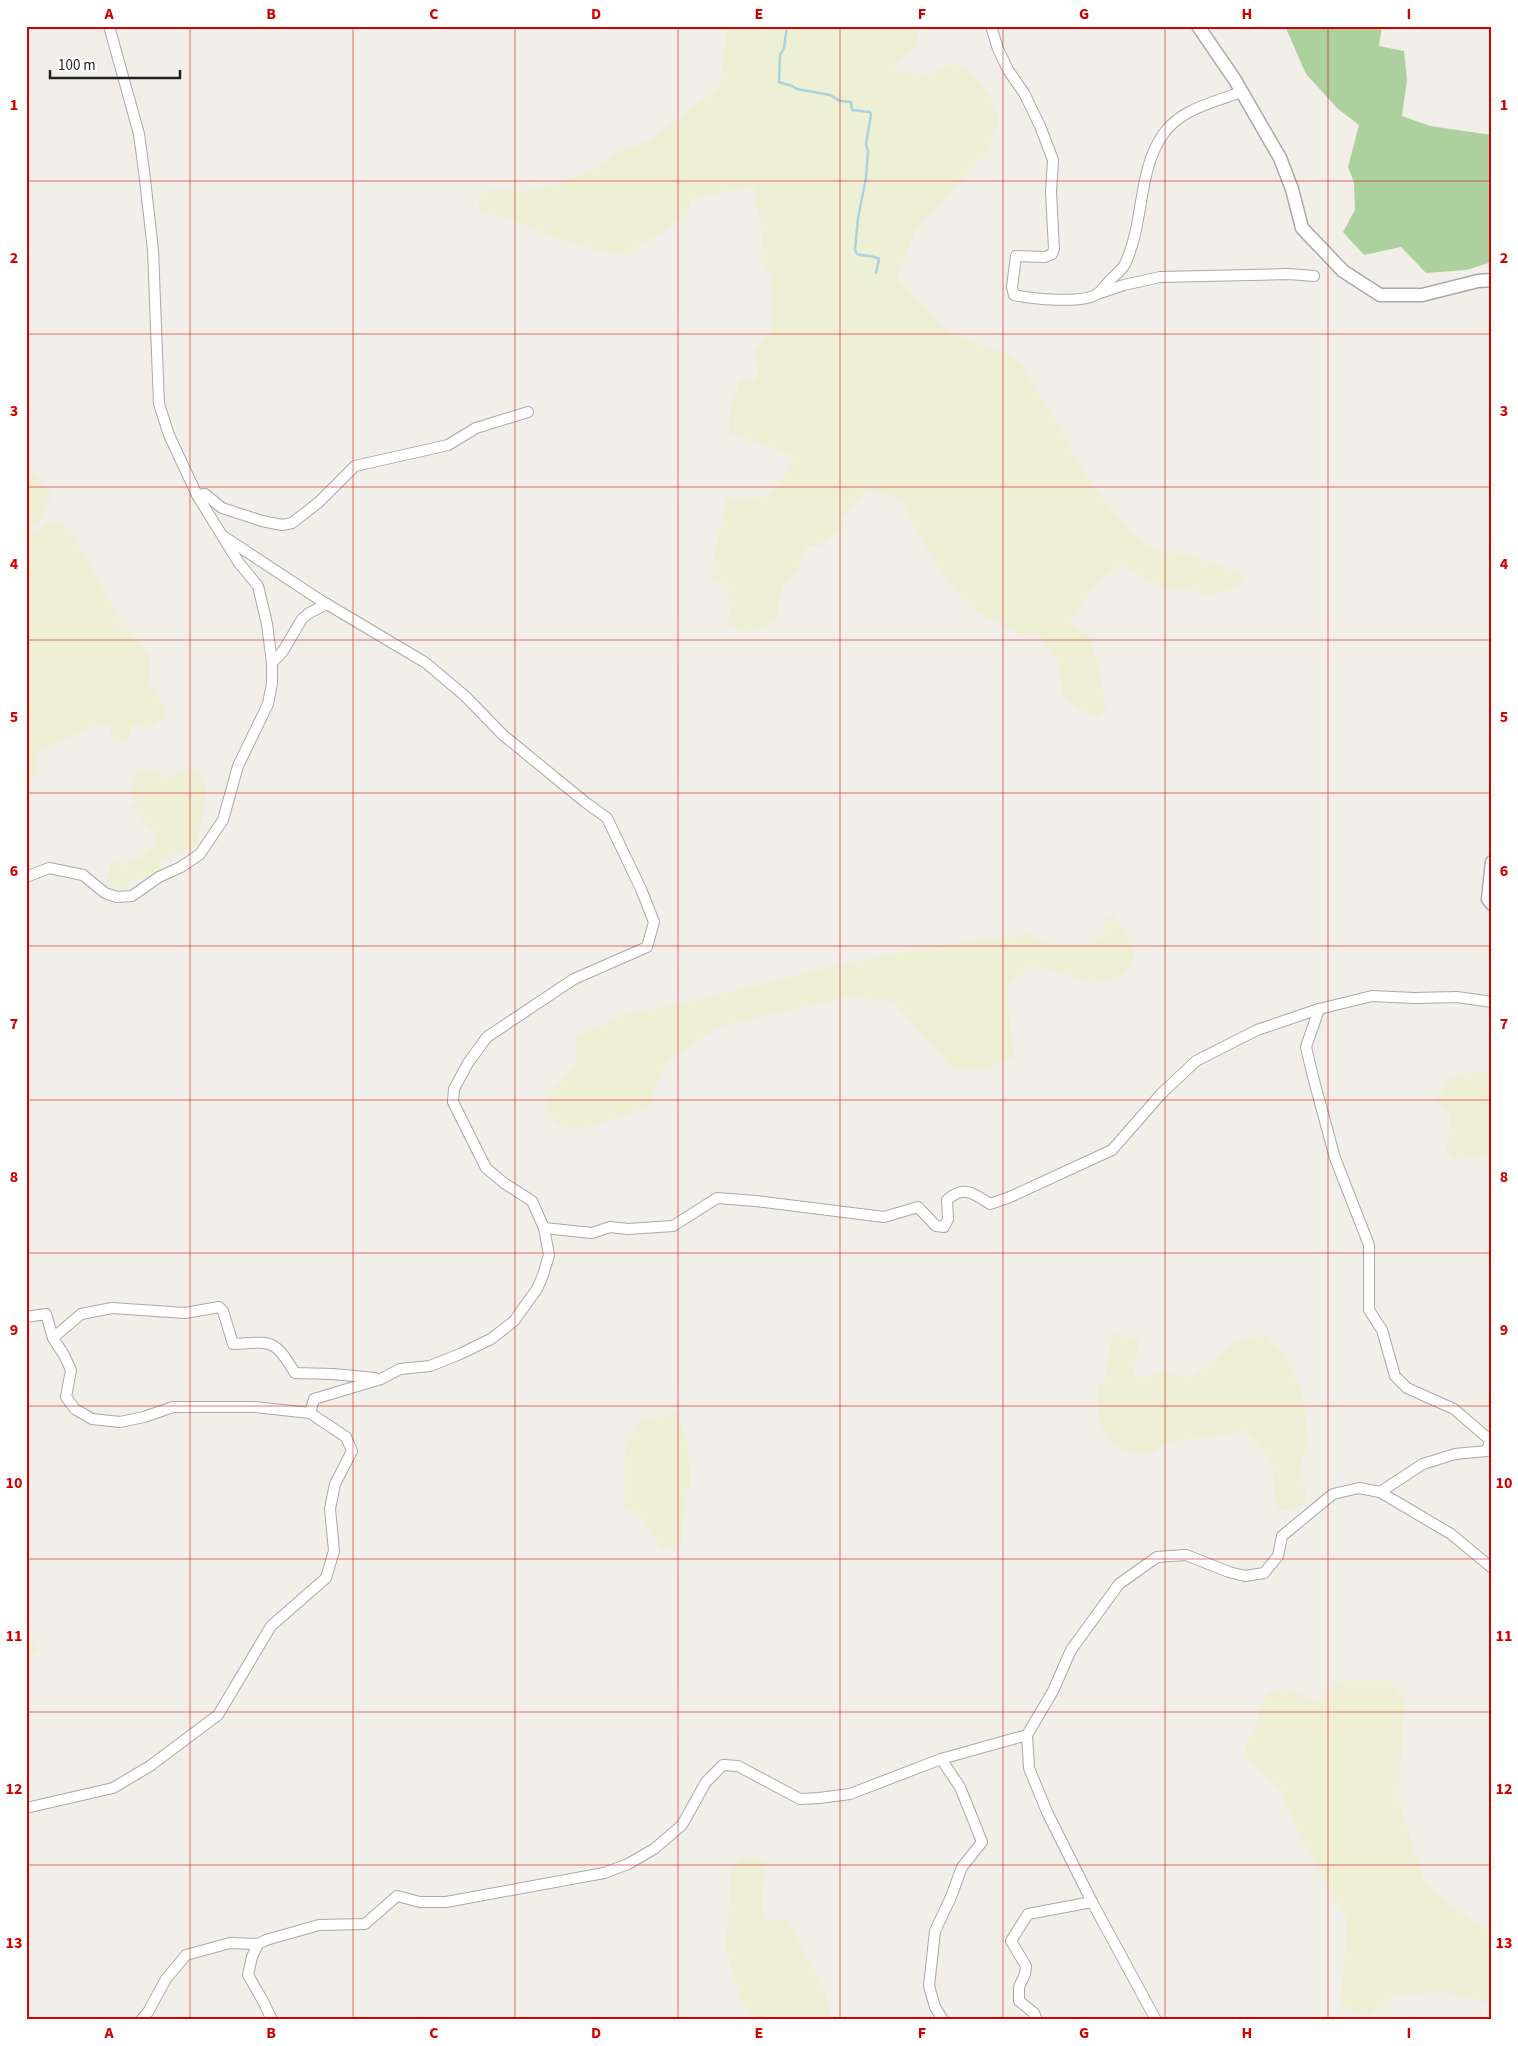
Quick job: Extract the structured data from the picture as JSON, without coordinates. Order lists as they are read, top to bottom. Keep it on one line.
{"scale_bar":"100 m","grid":{"columns":["A","B","C","D","E","F","G","H","I"],"rows":["1","2","3","4","5","6","7","8","9","10","11","12","13"]}}
